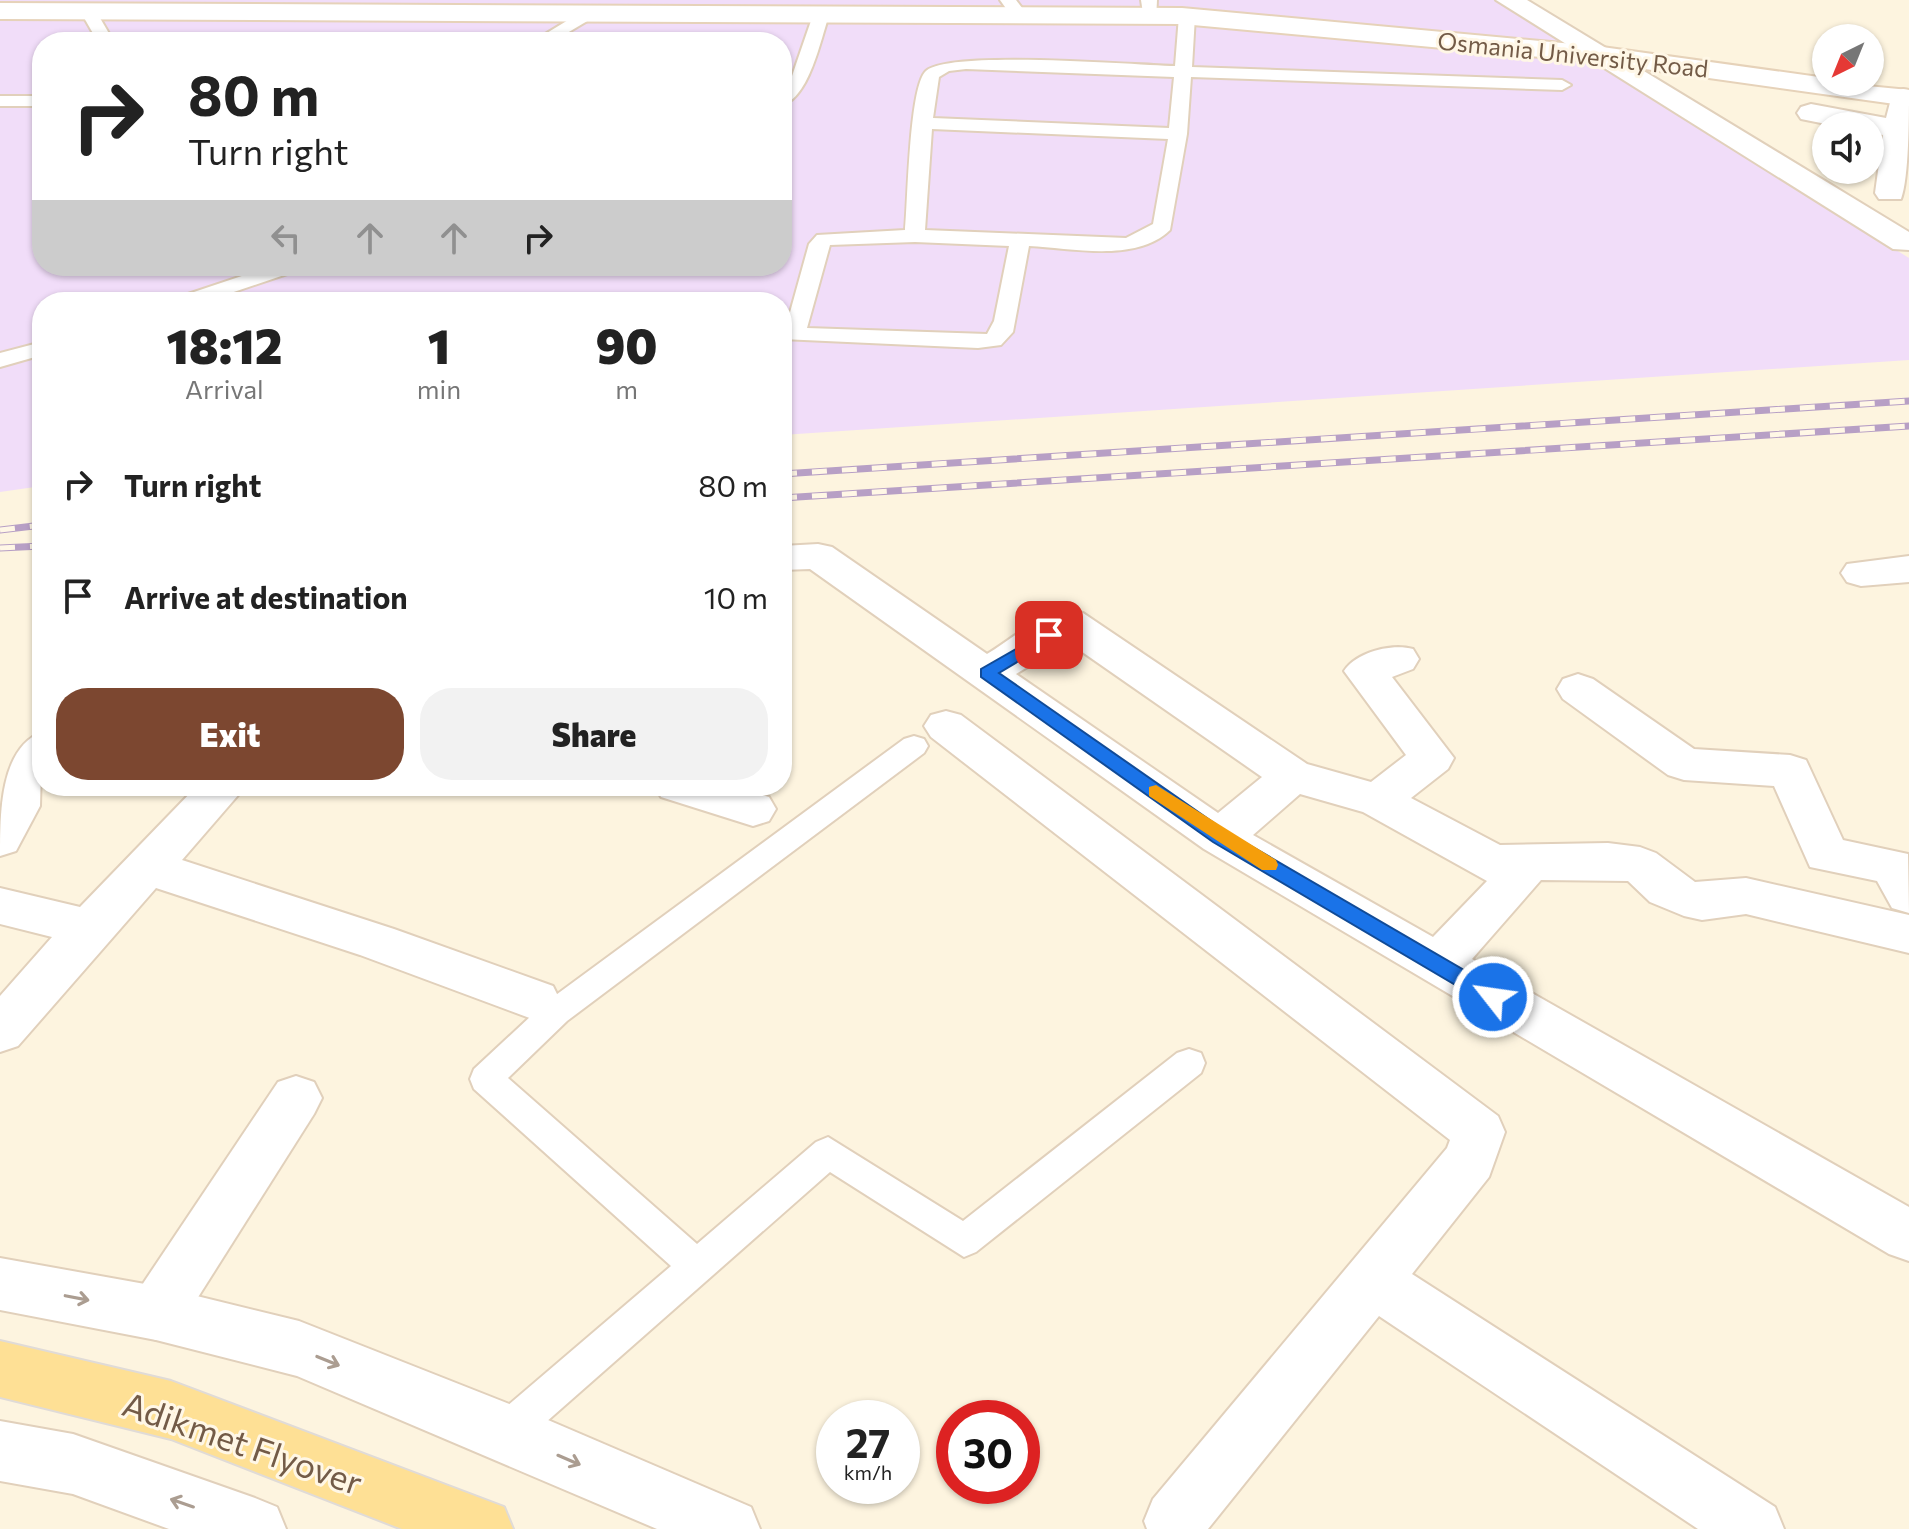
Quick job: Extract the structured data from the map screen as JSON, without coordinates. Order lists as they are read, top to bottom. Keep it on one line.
{"streets":{"main road":["Adikmet Flyover"],"street":["Osmania University Road"]},"north":"bottom left","page":{"turn":["80 m","Turn right"],"eta":["18:12","Arrival","1","min","90","m"],"list":[{"name":"Turn right","value":"80 m"},{"name":"Arrive at destination","value":"10 m"}],"buttons":["Exit","Share"],"speed":"27 km/h","limit":"30"}}
